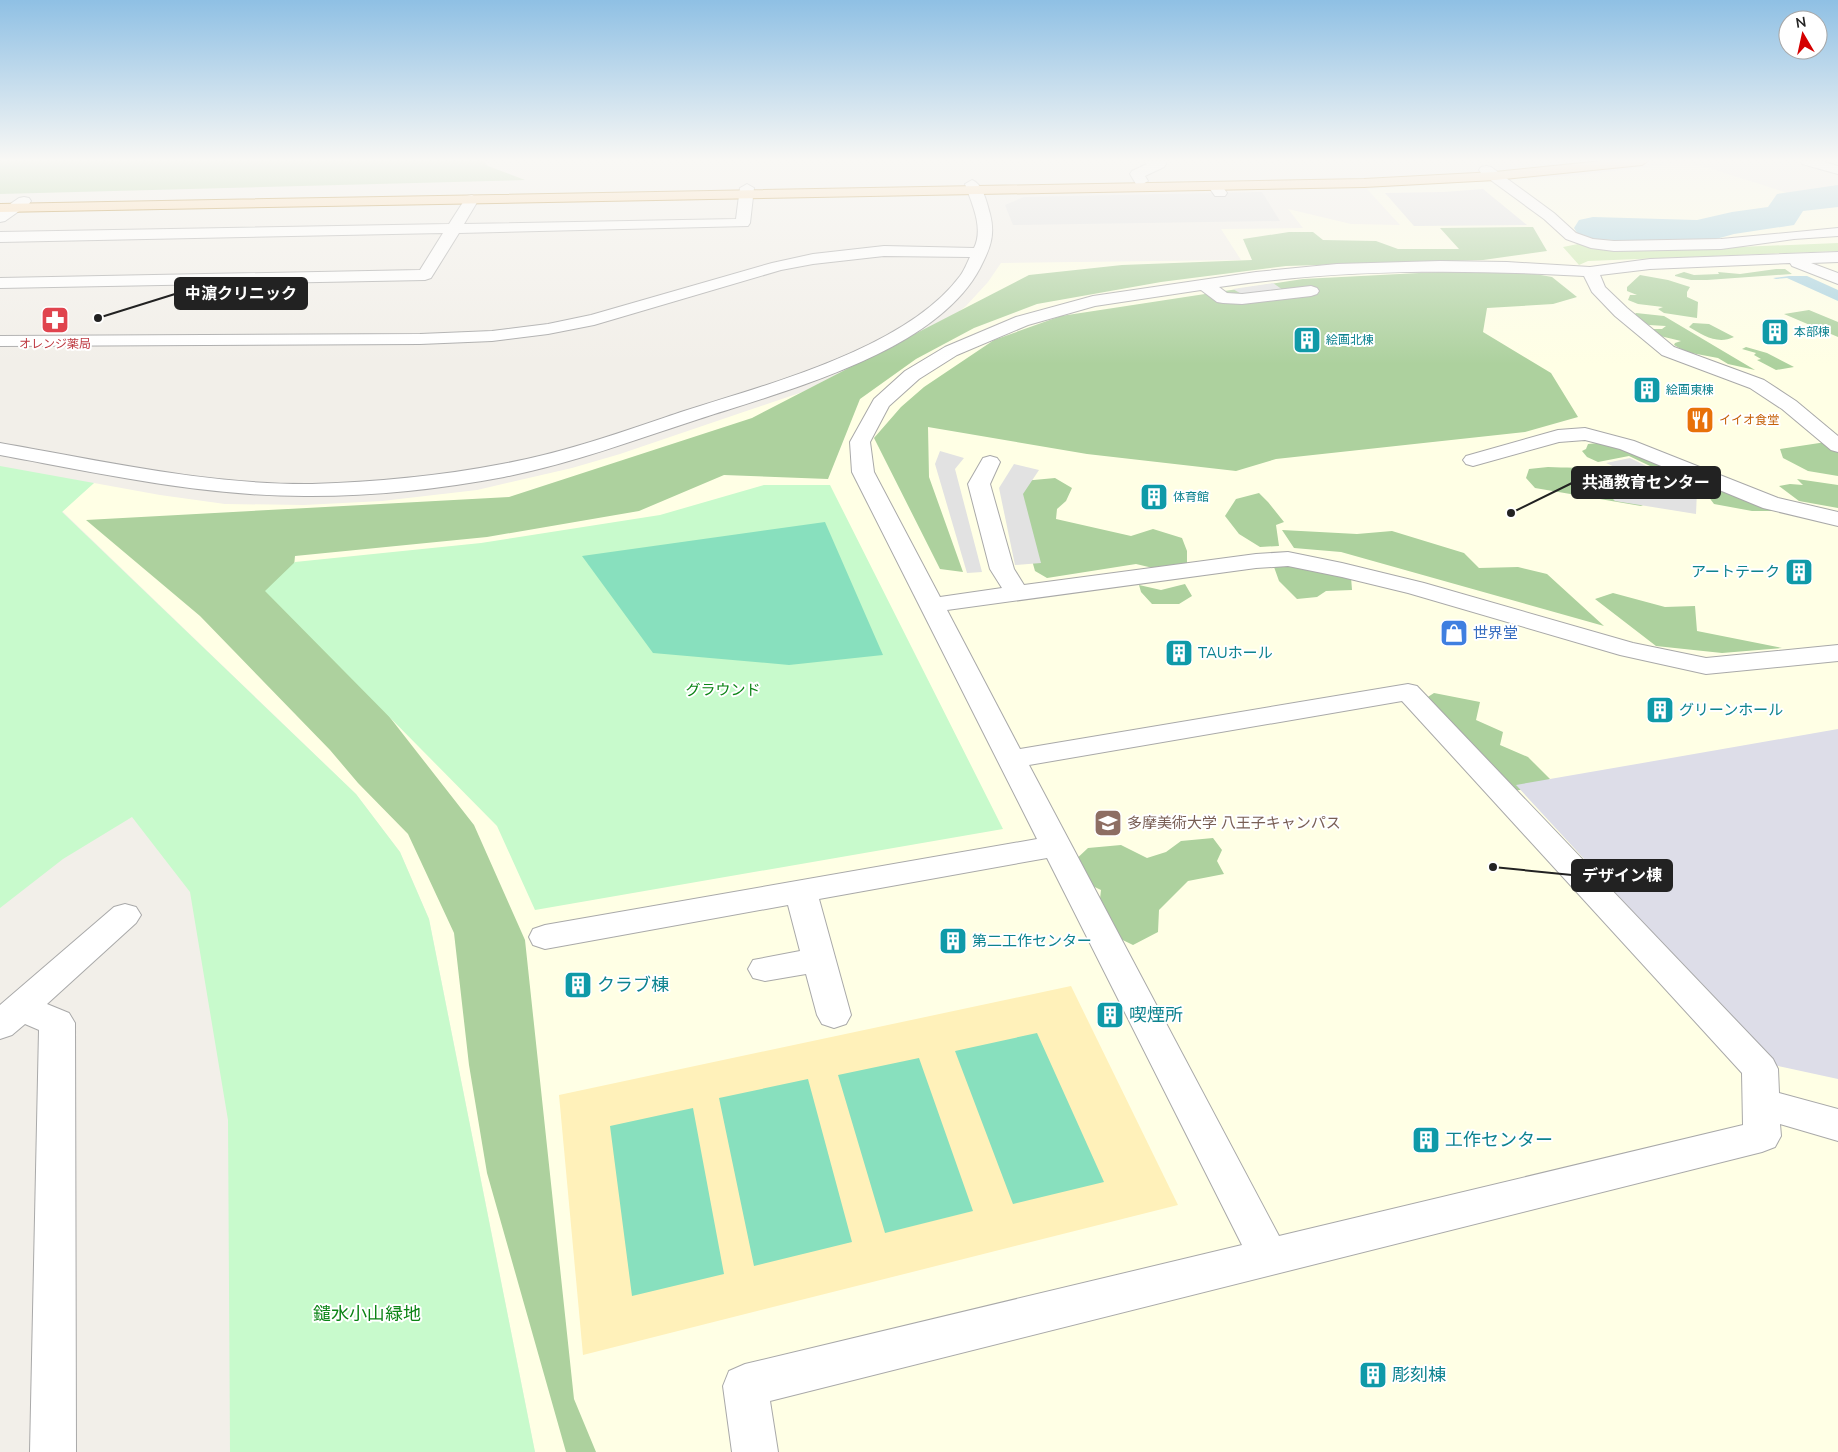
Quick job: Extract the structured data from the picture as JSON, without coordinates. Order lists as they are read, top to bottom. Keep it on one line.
{"parks":["グラウンド","鑓水小山緑地"],"places":{"other":["中濵クリニック","共通教育センター","デザイン棟"],"pharmacy":["オレンジ薬局"],"building":["本部棟","絵画北棟","絵画東棟","体育館","アートテーク","TAUホール","グリーンホール","第二工作センター","クラブ棟","喫煙所","工作センター","彫刻棟"],"restaurant":["イイオ食堂"],"shop":["世界堂"],"school or university":["多摩美術大学 八王子キャンパス"]},"north":"top"}
